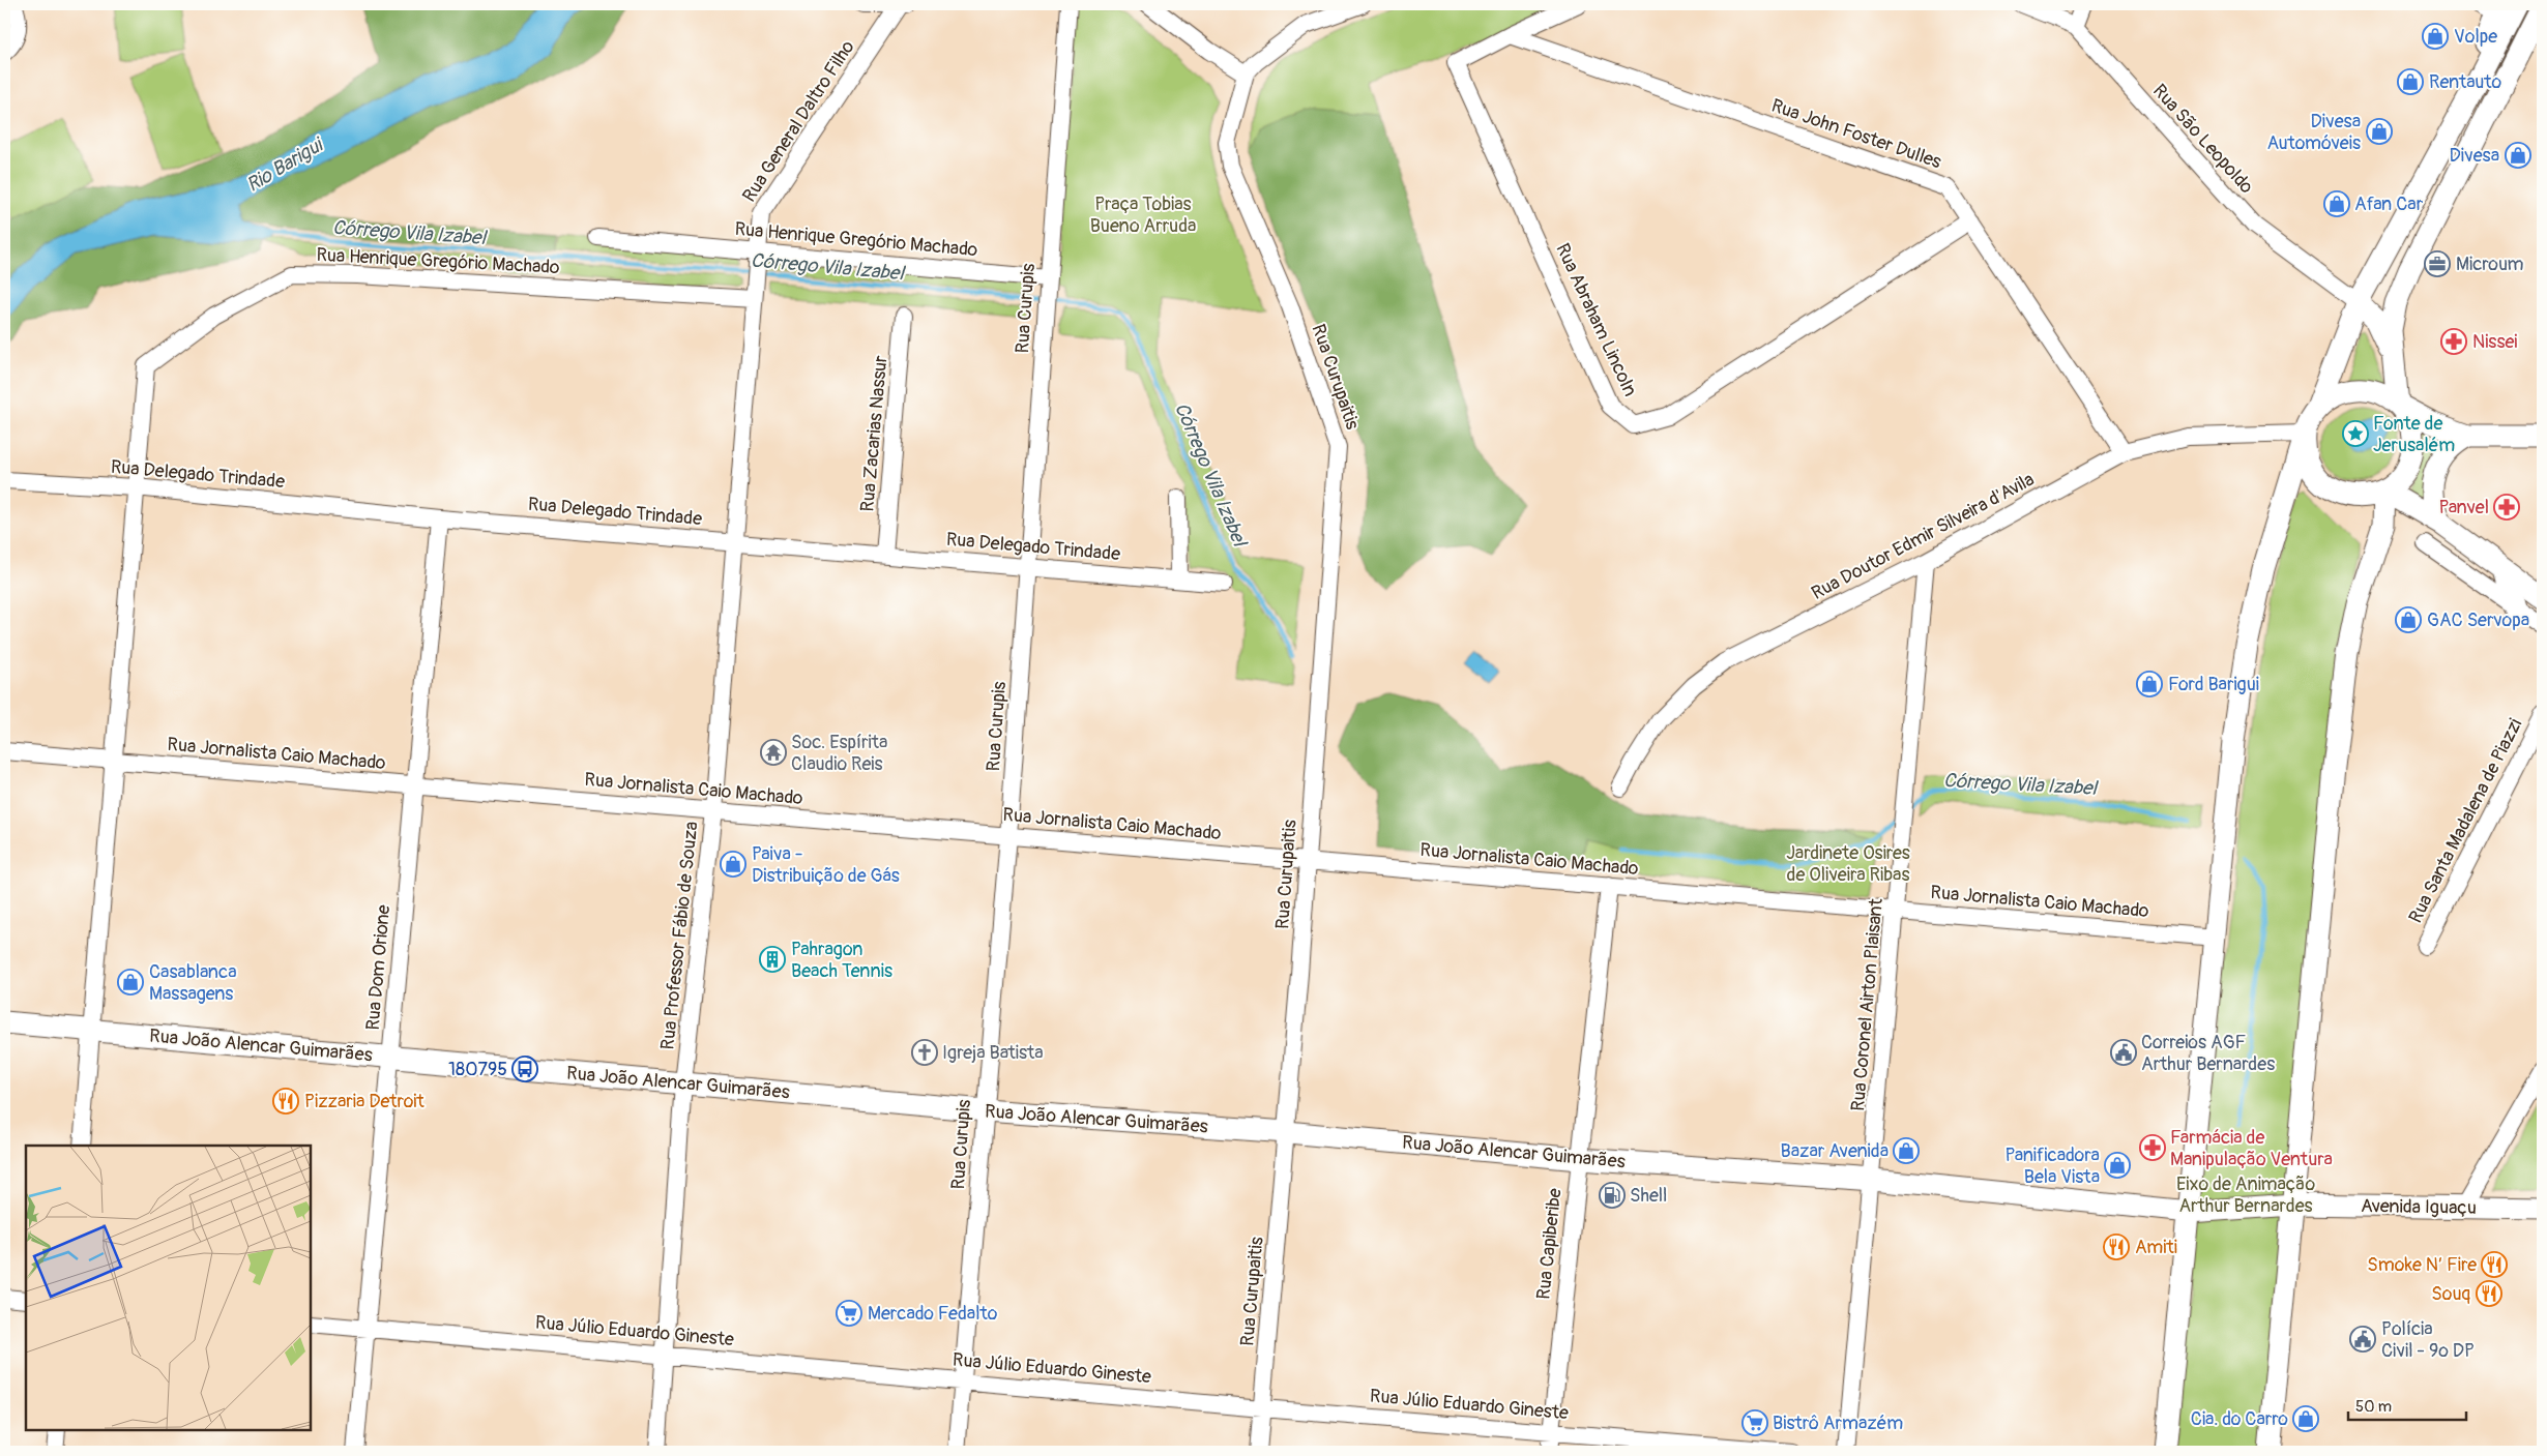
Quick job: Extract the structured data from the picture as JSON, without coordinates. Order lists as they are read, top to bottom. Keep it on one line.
{"streets":{"main road":["Rua João Alencar Guimarães","Avenida Iguaçu"],"street":["Rua General Daltro Filho","Rua John Foster Dulles","Rua São Leopoldo","Rua Henrique Gregório Machado","Rua Curupis","Rua Abraham Lincoln","Rua Curupaitis","Rua Zacarias Nassur","Rua Delegado Trindade","Rua Doutor Edmir Silveira d'Avila","Rua Jornalista Caio Machado","Rua Santa Madalena de Piazzi","Rua Professor Fábio de Souza","Rua Dom Orione","Rua Coronel Airton Plaisant","Rua Capiberibe","Rua Júlio Eduardo Gineste"]},"crossings":[["Rua General Daltro Filho","Rua Henrique Gregório Machado"],["Rua General Daltro Filho","Rua Professor Fábio de Souza"],["Rua John Foster Dulles","Rua Abraham Lincoln"],["Rua John Foster Dulles","Rua Doutor Edmir Silveira d'Avila"],["Rua Henrique Gregório Machado","Rua Curupis"],["Rua Henrique Gregório Machado","Rua Delegado Trindade"],["Rua Henrique Gregório Machado","Rua Professor Fábio de Souza"],["Rua Curupis","Rua Delegado Trindade"],["Rua Curupis","Rua Jornalista Caio Machado"],["Rua Curupis","Rua João Alencar Guimarães"],["Rua Curupis","Rua Júlio Eduardo Gineste"],["Rua Curupaitis","Rua Jornalista Caio Machado"],["Rua Curupaitis","Rua João Alencar Guimarães"],["Rua Curupaitis","Rua Júlio Eduardo Gineste"],["Rua Zacarias Nassur","Rua Delegado Trindade"],["Rua Delegado Trindade","Rua Professor Fábio de Souza"],["Rua Delegado Trindade","Rua Dom Orione"],["Rua Doutor Edmir Silveira d'Avila","Rua Coronel Airton Plaisant"],["Rua Jornalista Caio Machado","Rua Professor Fábio de Souza"],["Rua Jornalista Caio Machado","Rua Dom Orione"],["Rua Jornalista Caio Machado","Rua Coronel Airton Plaisant"],["Rua Jornalista Caio Machado","Rua Capiberibe"],["Rua Professor Fábio de Souza","Rua João Alencar Guimarães"],["Rua Professor Fábio de Souza","Rua Júlio Eduardo Gineste"],["Rua Dom Orione","Rua João Alencar Guimarães"],["Rua Dom Orione","Rua Júlio Eduardo Gineste"],["Rua Coronel Airton Plaisant","Rua João Alencar Guimarães"],["Rua João Alencar Guimarães","Avenida Iguaçu"],["Rua João Alencar Guimarães","Rua Capiberibe"],["Rua Capiberibe","Rua Júlio Eduardo Gineste"]],"water":["Rio Barigui","Córrego Vila Izabel"],"parks":["Praça Tobias Bueno Arruda","Jardinete Osires de Oliveira Ribas","Eixo de Animação Arthur Bernardes"],"places":{"shop":["Volpe","Rentauto","Divesa Automóveis","Divesa","Afan Car","GAC Servopa","Ford Barigui","Paiva - Distribuição de Gás","Casablanca Massagens","Bazar Avenida","Panificadora Bela Vista","Cia. do Carro"],"office":["Microum"],"pharmacy":["Nissei","Panvel","Farmácia de Manipulação Ventura"],"place":["Fonte de Jerusalém"],"temple":["Soc. Espírita Claudio Reis"],"building":["Pahragon Beach Tennis"],"church":["Igreja Batista"],"public building":["Correios AGF Arthur Bernardes","Polícia Civil - 9º DP"],"bus stop":["180795"],"restaurant":["Pizzaria Detroit","Amiti","Smoke N’ Fire","Souq"],"fuel station":["Shell"],"supermarket":["Mercado Fedalto","Bistrô Armazém"]},"scale_bar":"50 m"}
